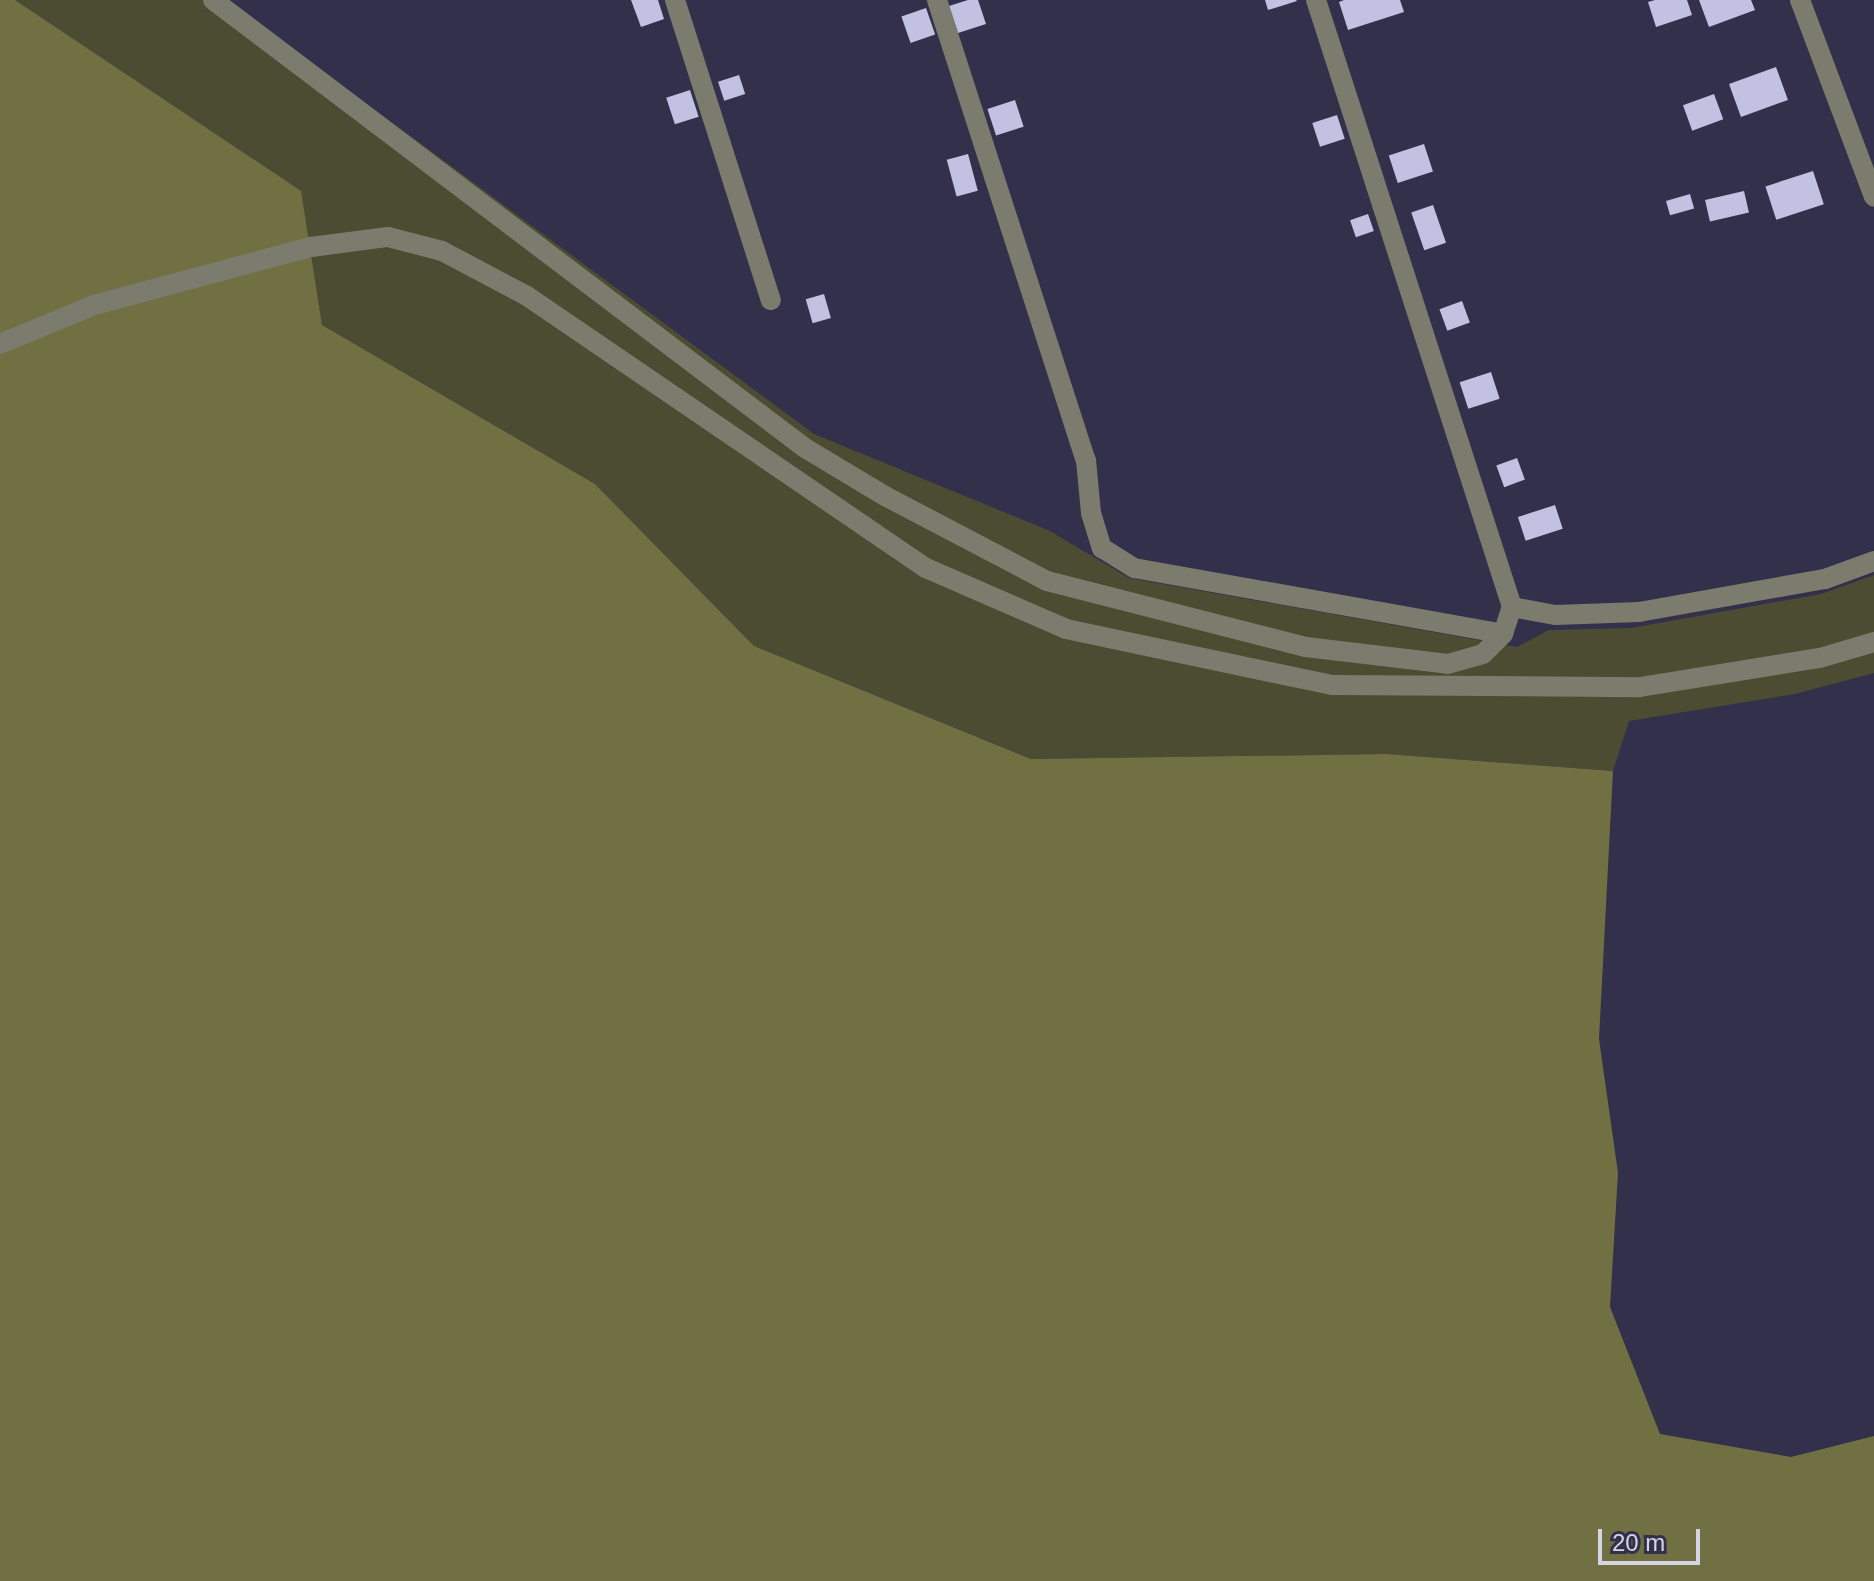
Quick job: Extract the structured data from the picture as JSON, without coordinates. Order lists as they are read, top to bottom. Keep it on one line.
{"scale_bar":"20 m"}
